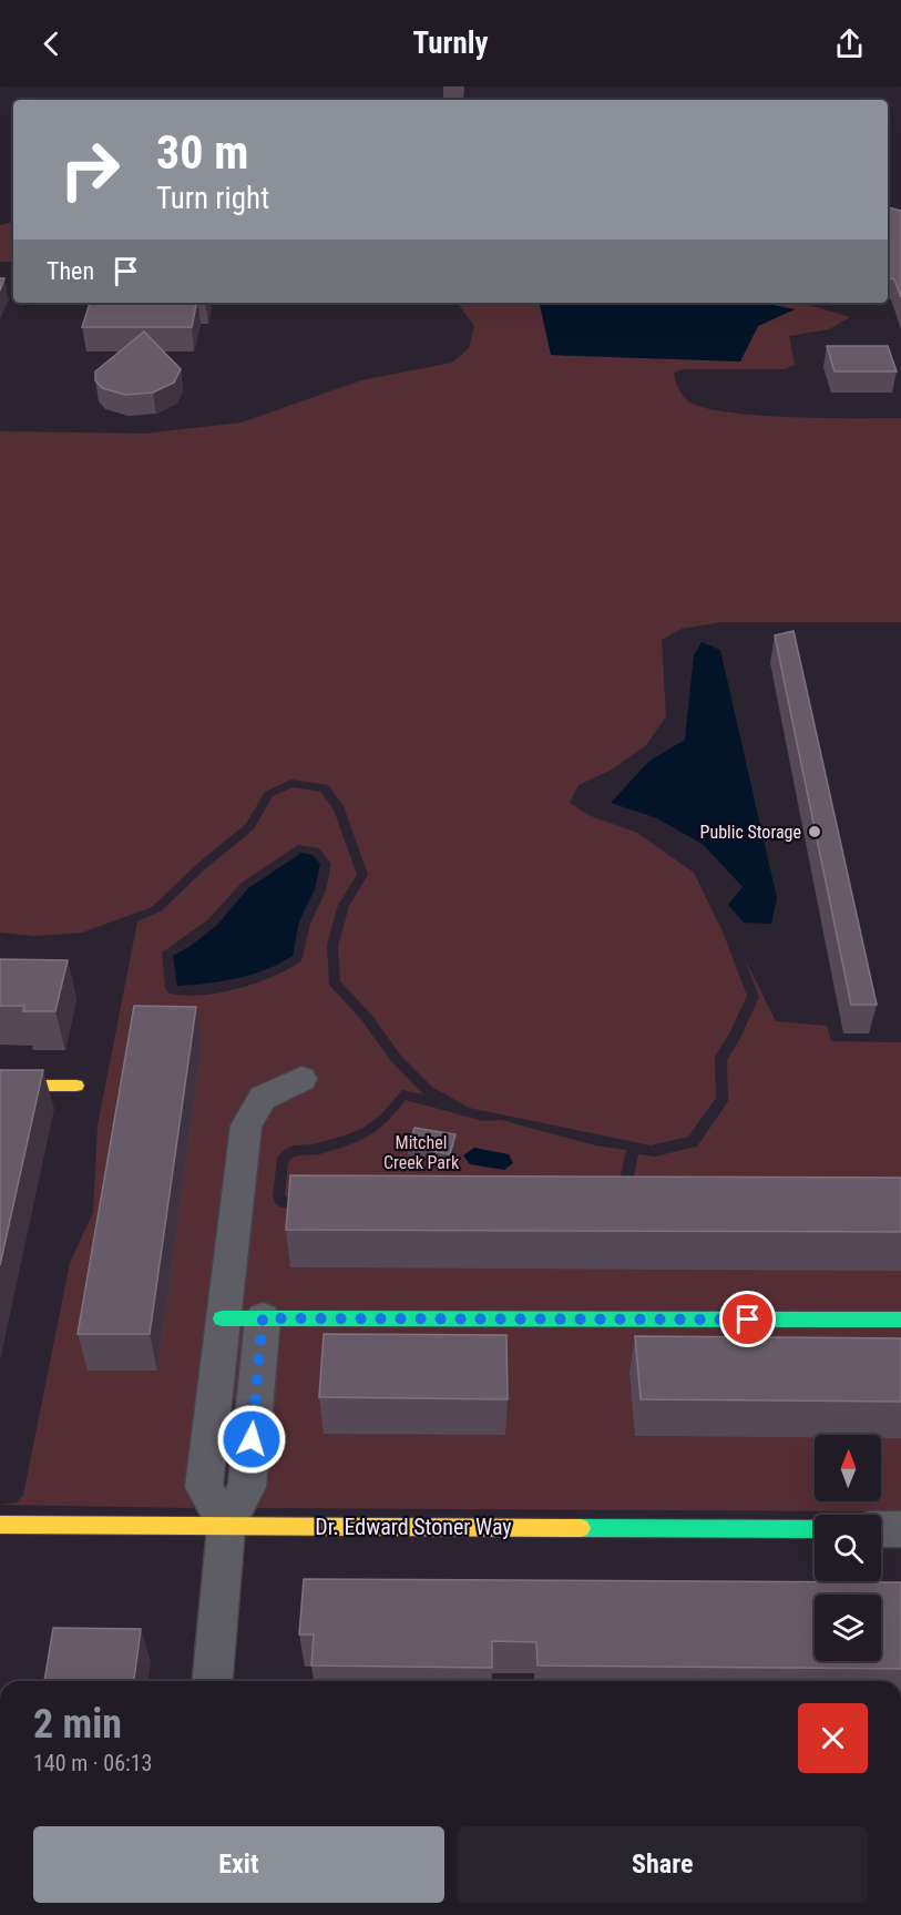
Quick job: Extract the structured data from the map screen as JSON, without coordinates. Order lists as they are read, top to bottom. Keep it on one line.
{"streets":{"street":["Dr. Edward Stoner Way"]},"parks":["Mitchel Creek Park"],"places":["Public Storage"],"north":"top","page":{"header":"Turnly","turn":["30 m","Turn right"],"then":"Then","heading":["2 min","140 m · 06:13"],"buttons":["Exit","Share"]}}
